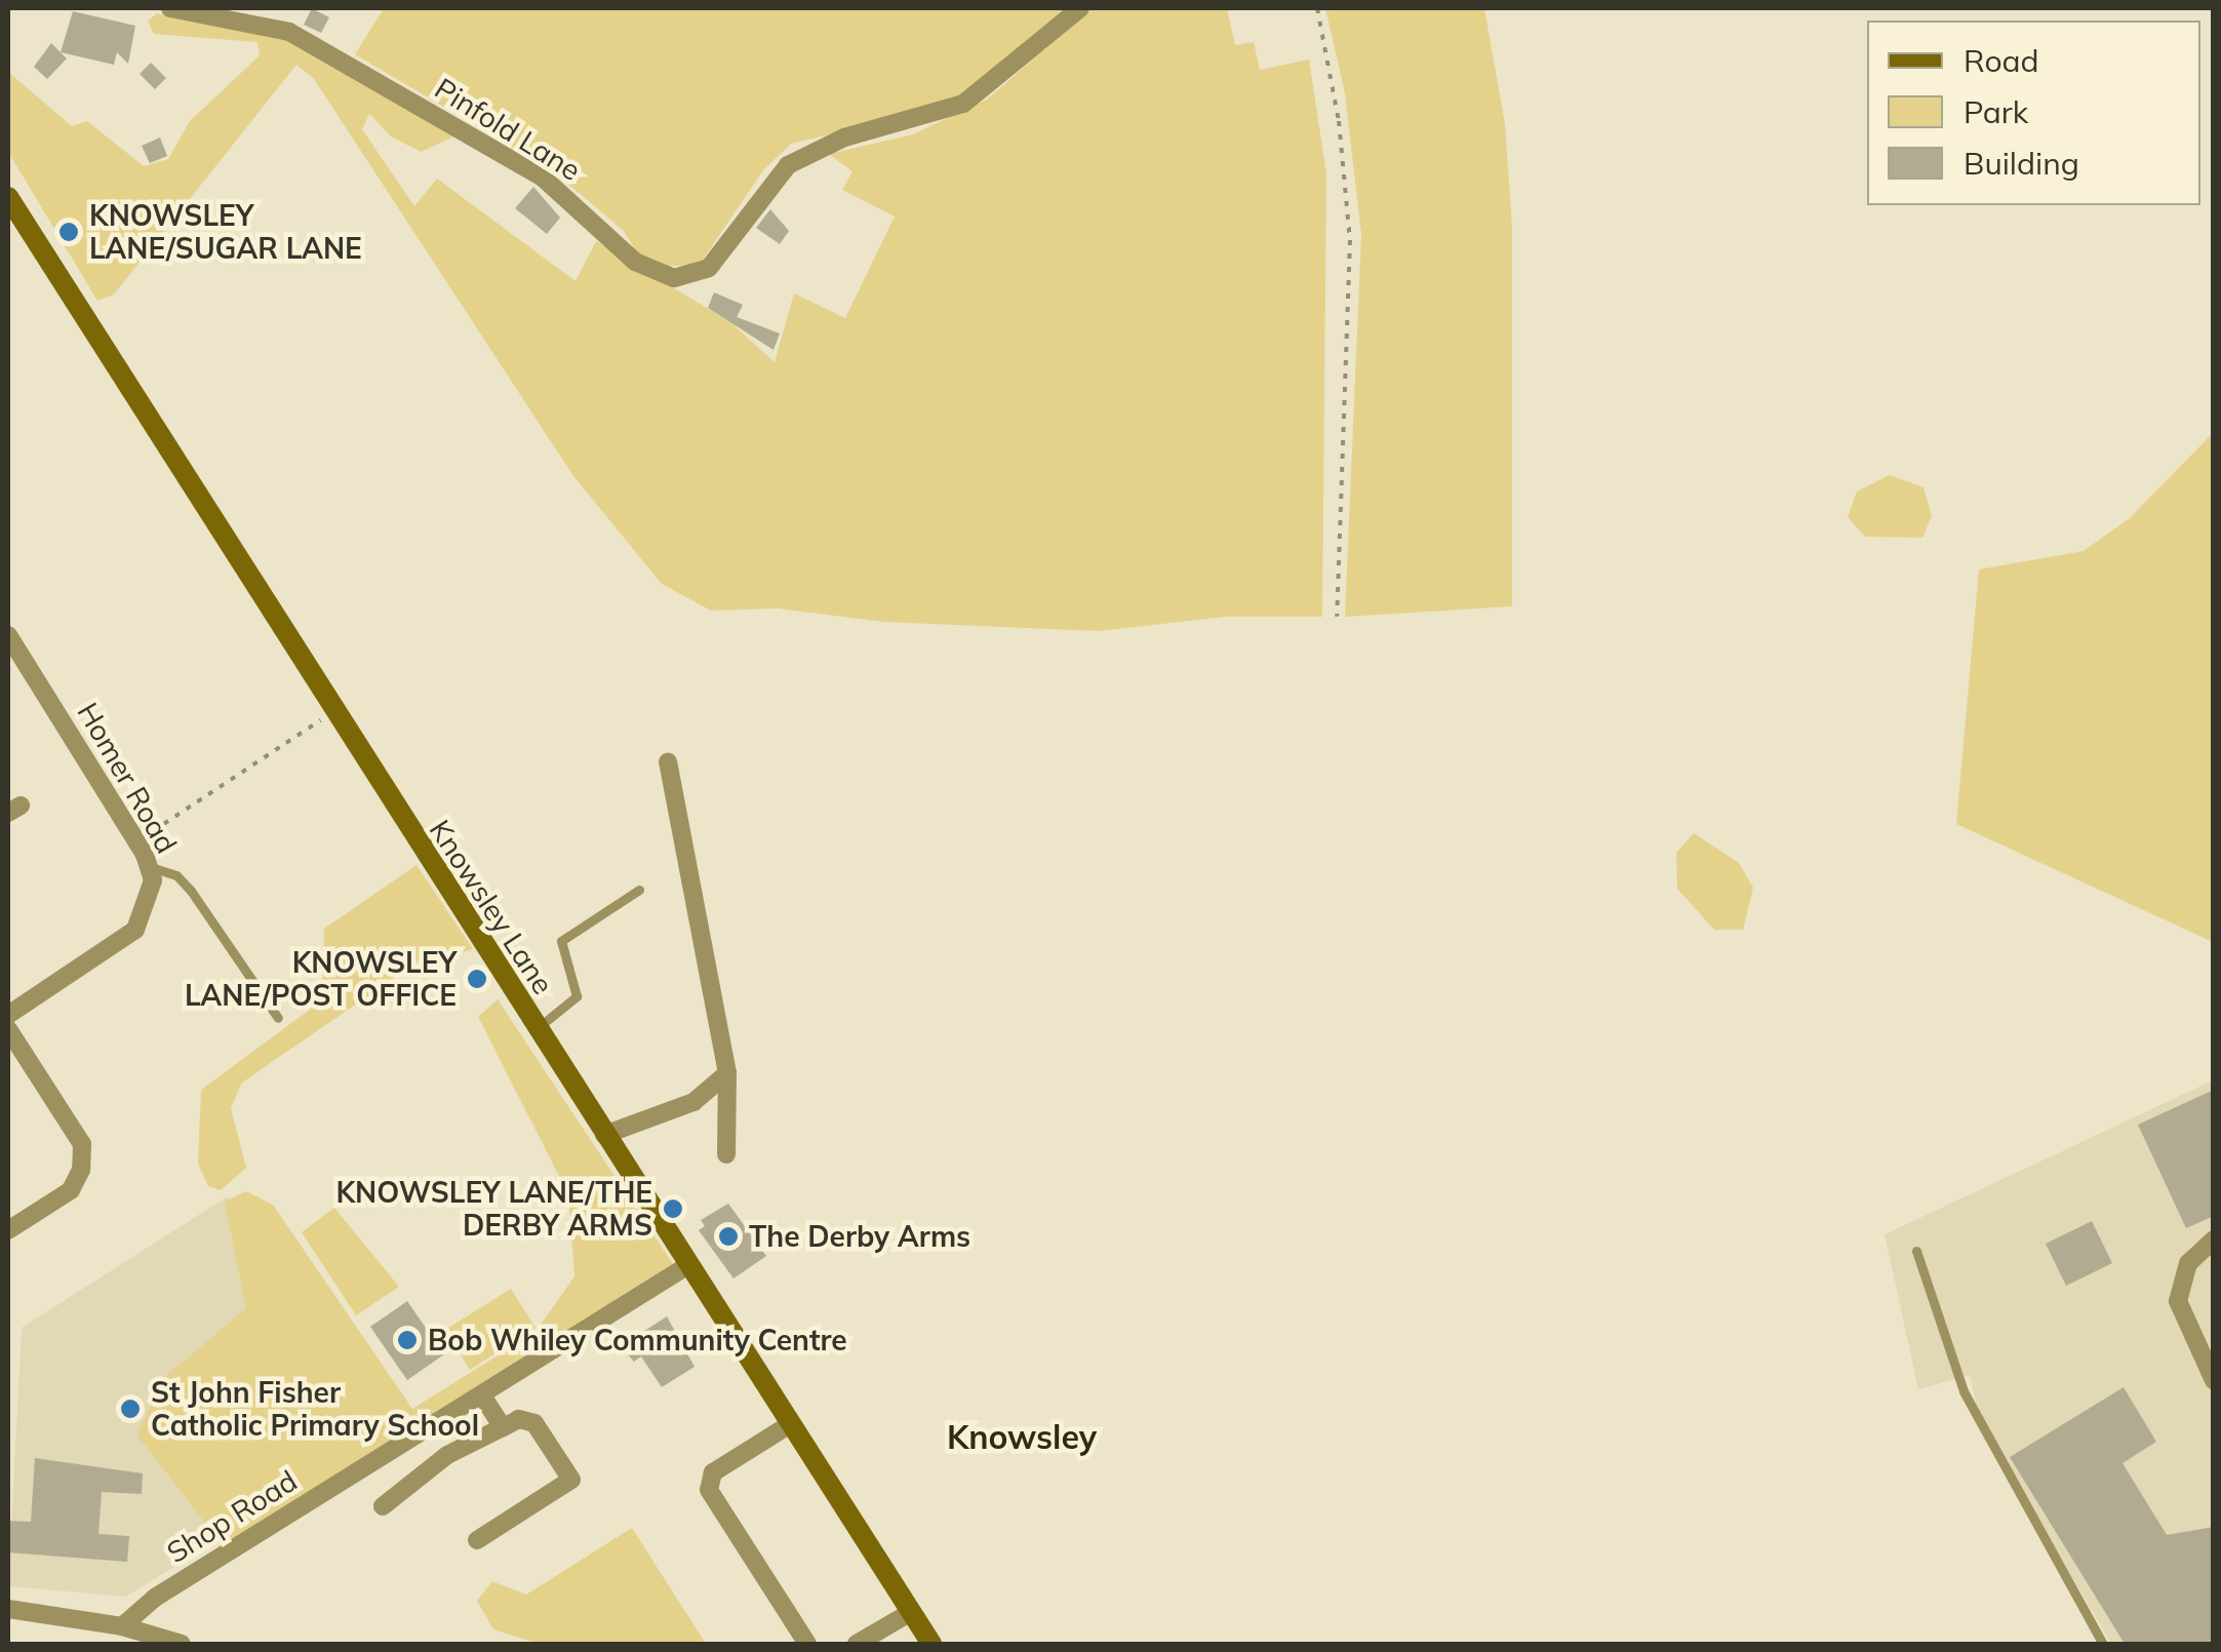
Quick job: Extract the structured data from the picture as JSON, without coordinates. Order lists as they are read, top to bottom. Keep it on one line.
{"streets":{"main road":["Knowsley Lane"],"street":["Pinfold Lane","Homer Road","Shop Road"]},"crossings":[["Knowsley Lane","Shop Road"]],"districts":["Knowsley"],"places":["KNOWSLEY LANE/SUGAR LANE","KNOWSLEY LANE/POST OFFICE","KNOWSLEY LANE/THE DERBY ARMS","The Derby Arms","Bob Whiley Community Centre","St John Fisher Catholic Primary School"],"legend":["Road","Park","Building"]}
